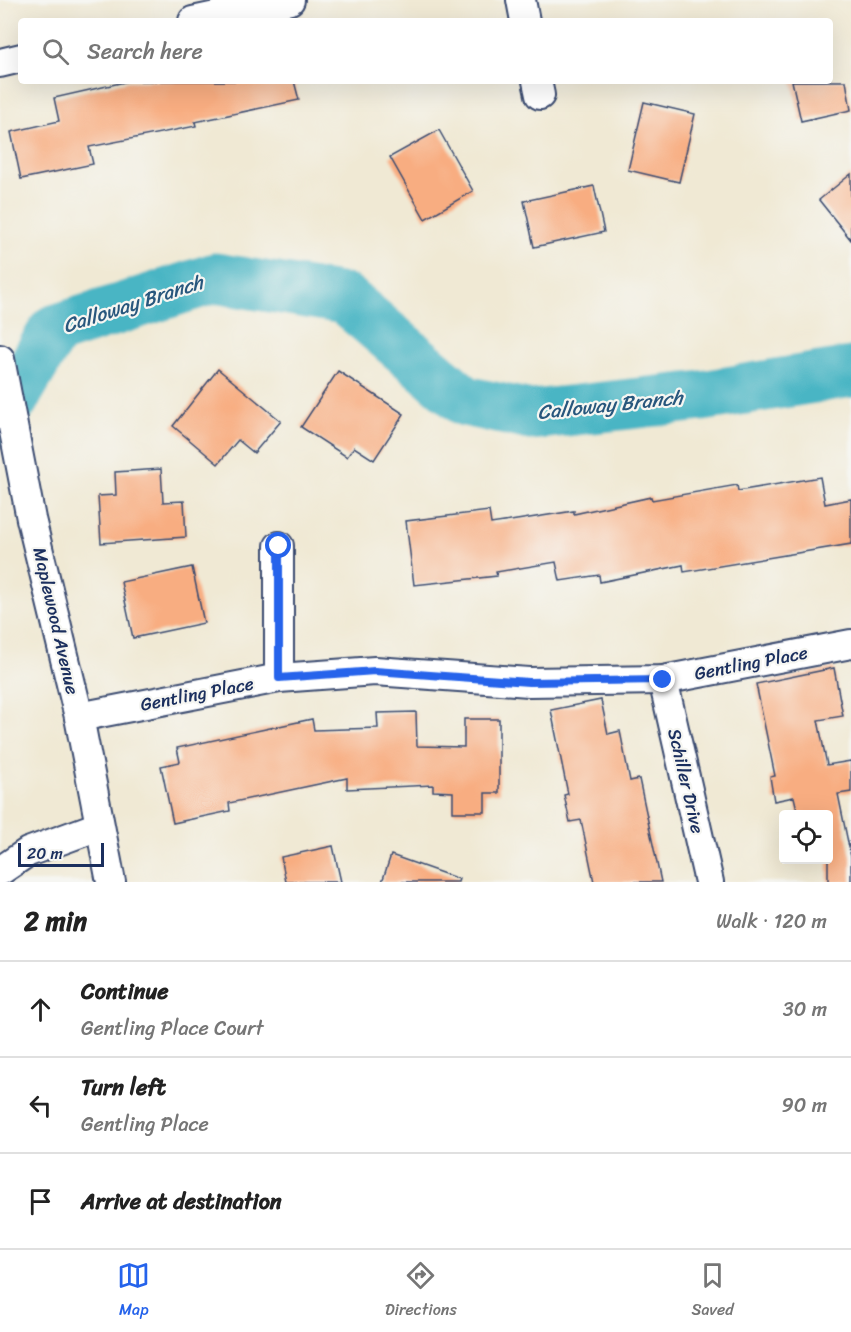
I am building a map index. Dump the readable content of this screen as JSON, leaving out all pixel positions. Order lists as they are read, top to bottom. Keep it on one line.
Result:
{"streets":{"street":["Maplewood Avenue","Gentling Place","Schiller Drive"]},"crossings":[["Maplewood Avenue","Gentling Place"],["Gentling Place","Schiller Drive"]],"water":["Calloway Branch"],"scale_bar":"20 m","page":{"search":"Search here","scale":"20 m","heading":["2 min","Walk · 120 m"],"list":[["Continue","Gentling Place Court","30 m"],["Turn left","Gentling Place","90 m"],"Arrive at destination"],"nav":["Map","Directions","Saved"]}}
